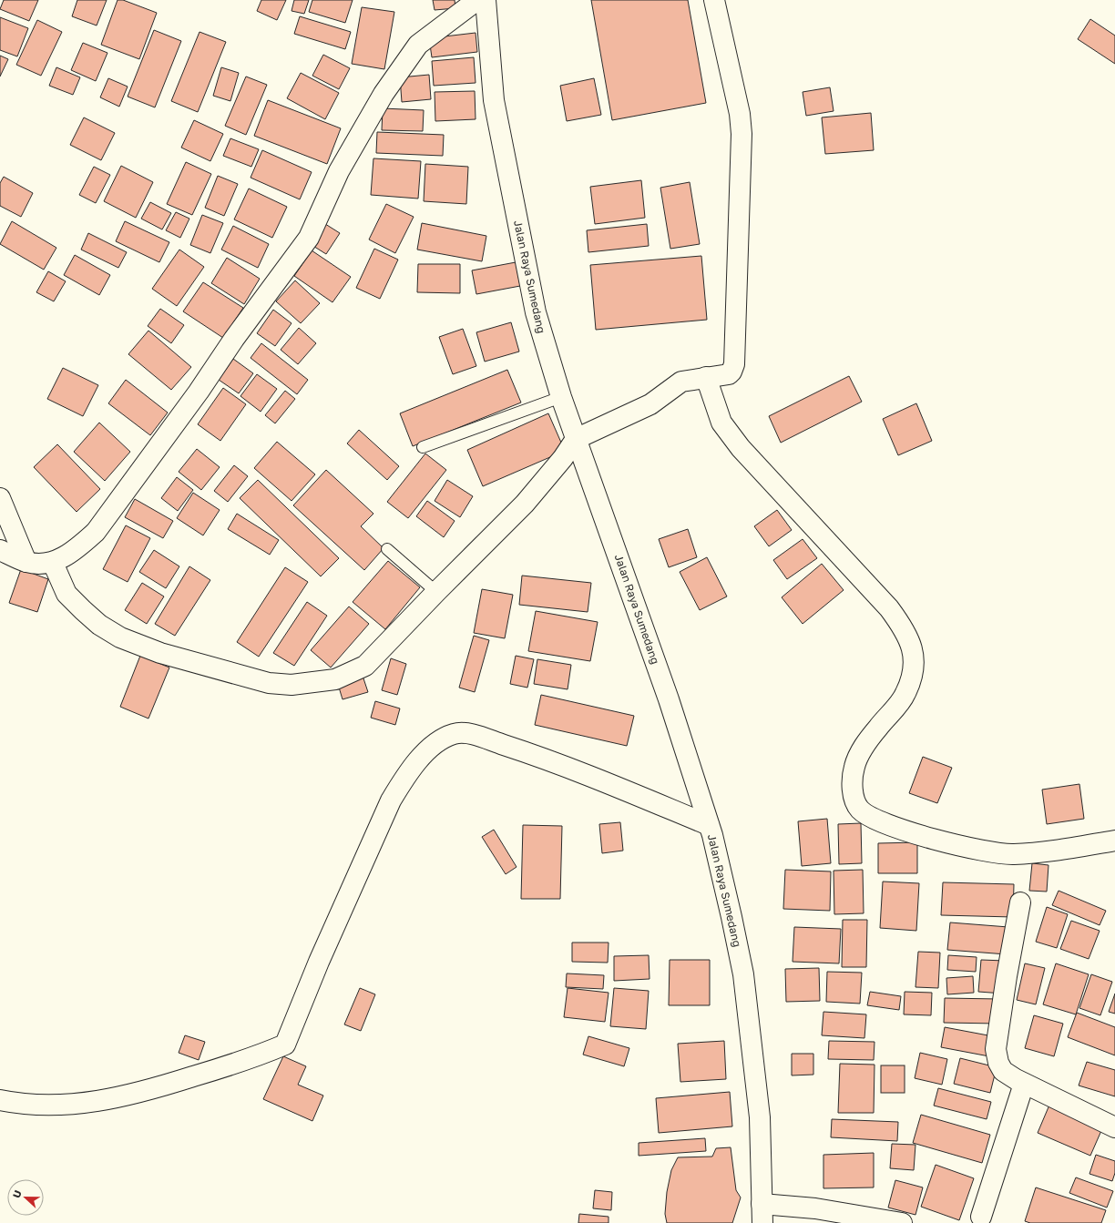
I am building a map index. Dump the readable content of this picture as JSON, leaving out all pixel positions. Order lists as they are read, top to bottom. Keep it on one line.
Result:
{"streets":{"main road":["Jalan Raya Sumedang"]},"north":"left"}
